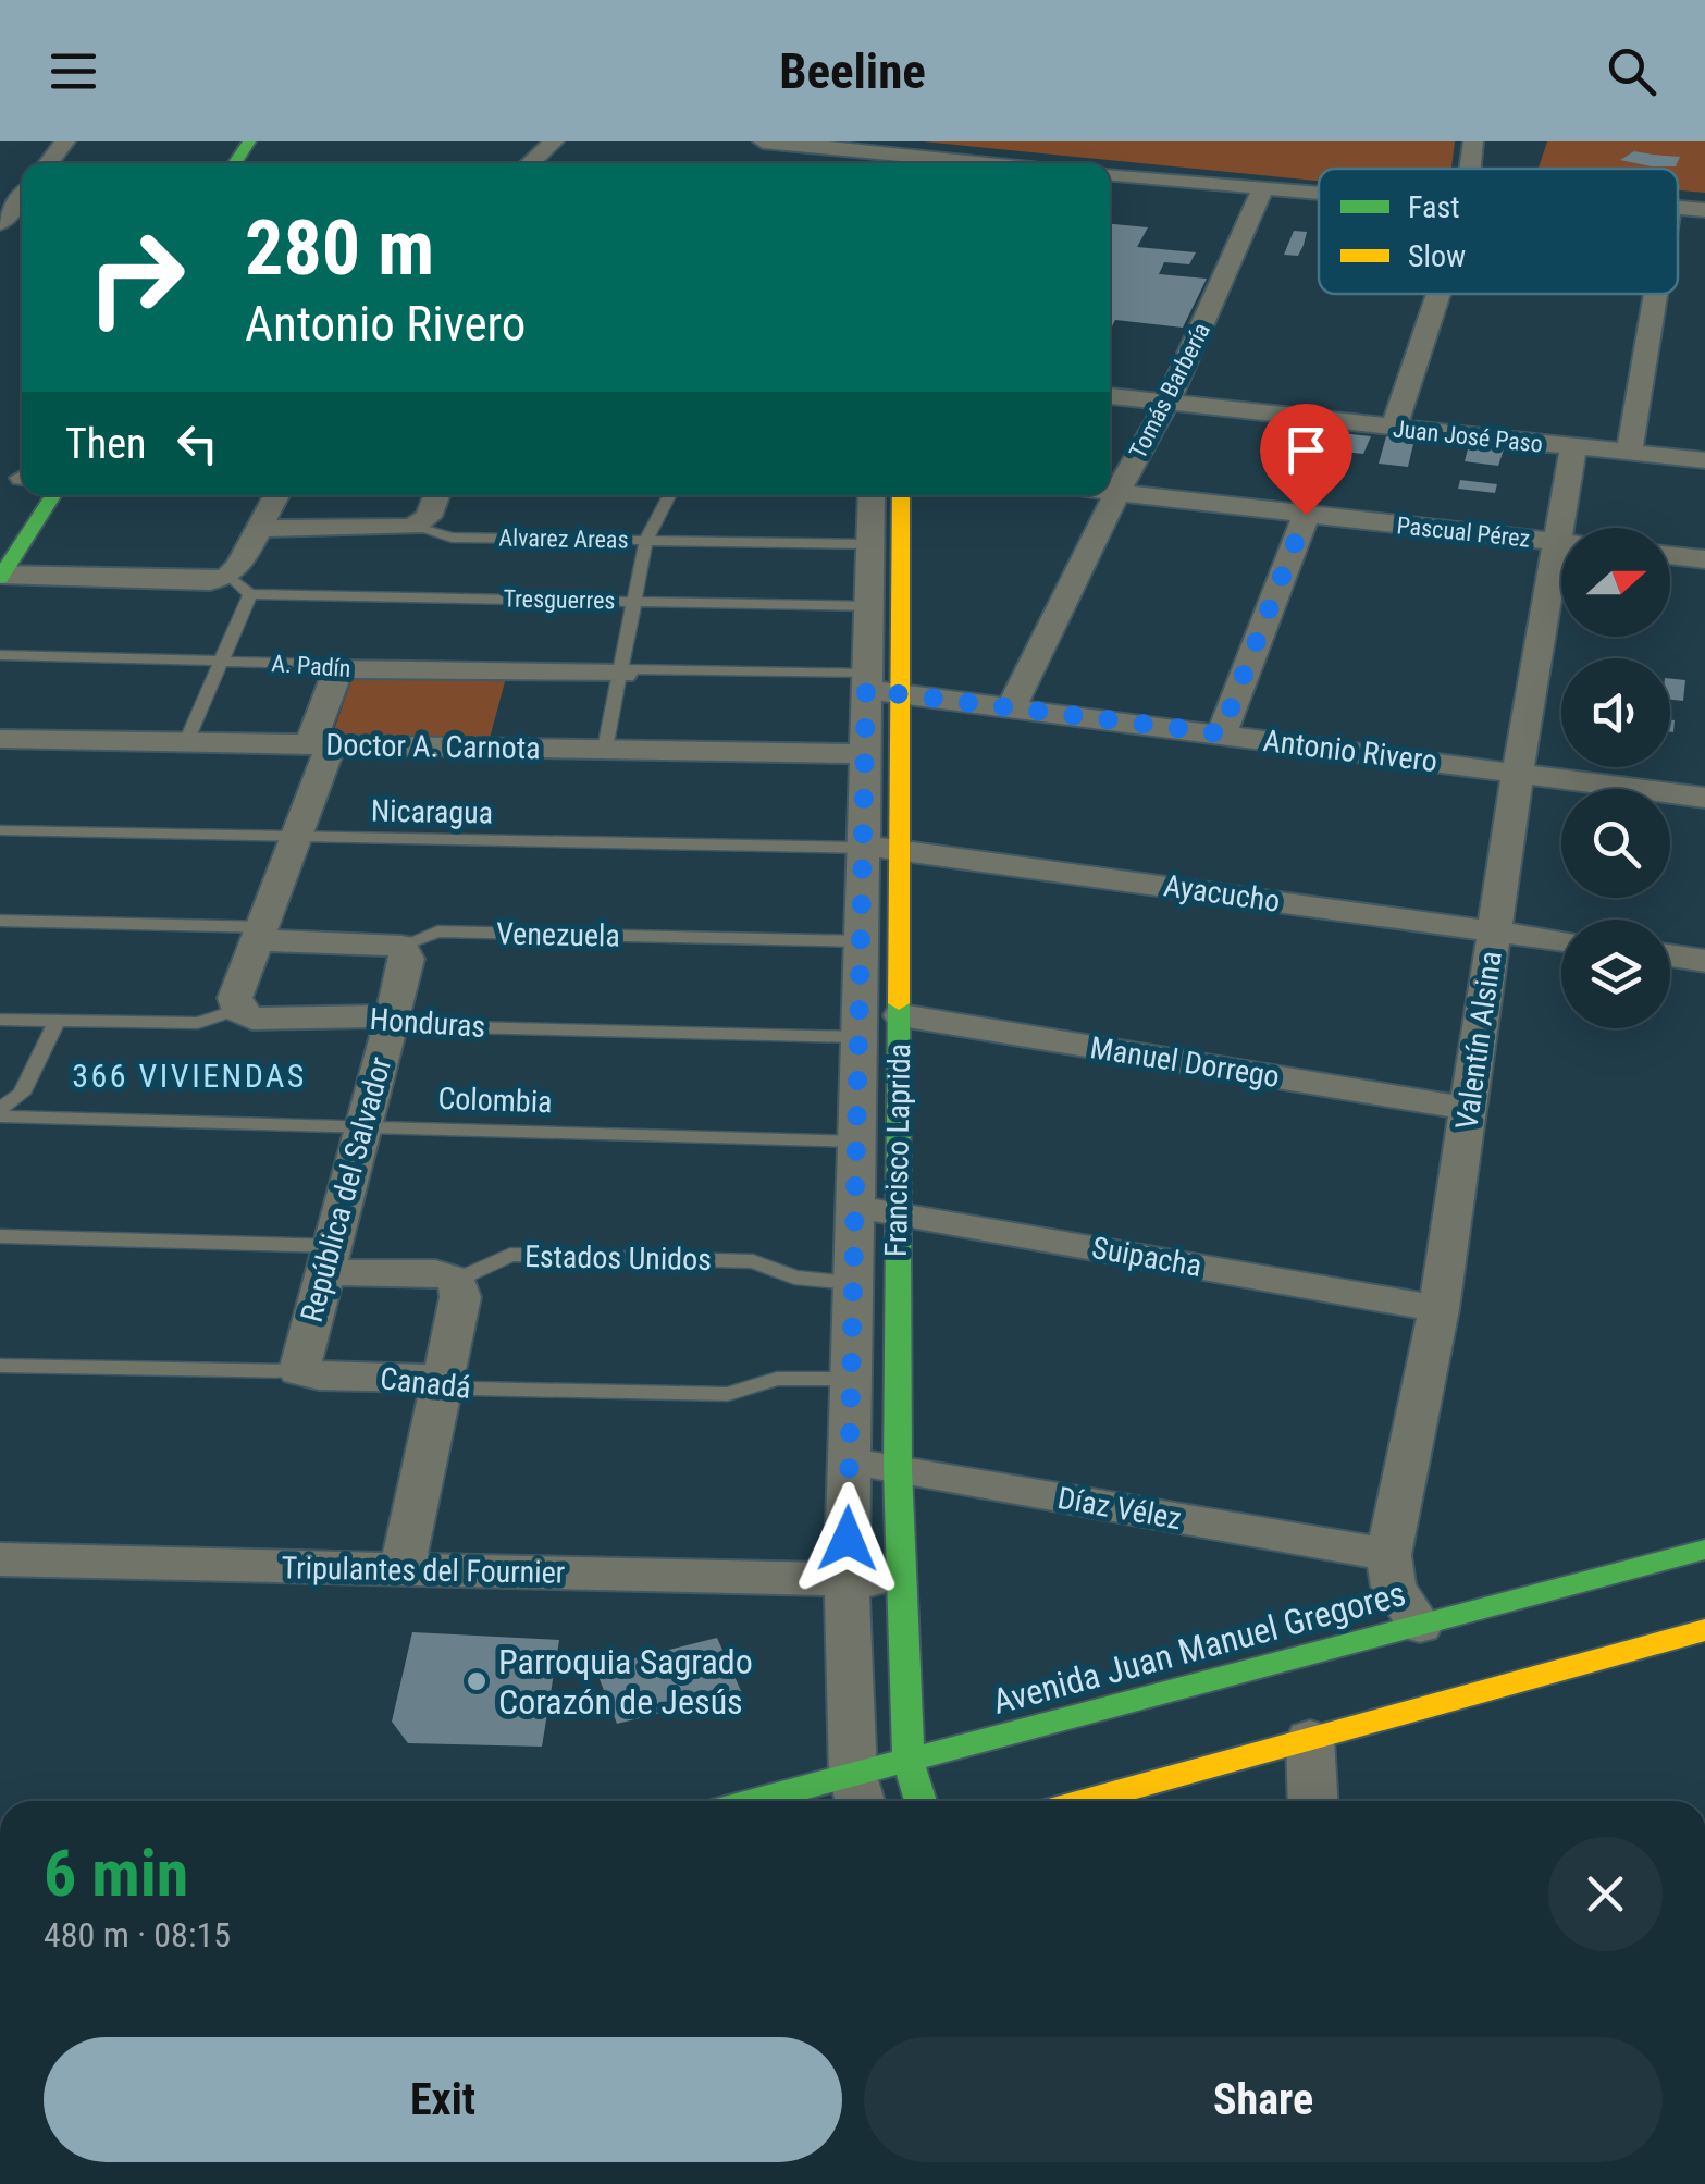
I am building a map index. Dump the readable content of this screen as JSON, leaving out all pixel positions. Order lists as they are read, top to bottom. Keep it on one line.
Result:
{"streets":{"street":["Tomás Barbería","Juan José Paso","Pascual Pérez","Alvarez Areas","Tresguerres","A. Padín","Doctor A. Carnota","Antonio Rivero","Ayacucho","Venezuela","Honduras","Valentín Alsina","Manuel Dorrego","Francisco Laprida","República del Salvador","Suipacha","Canadá","Díaz Vélez","Tripulantes del Fournier","Avenida Juan Manuel Gregores"],"lane":["Nicaragua","Colombia","Estados Unidos"]},"crossings":[["Tomás Barbería","Juan José Paso"],["Tomás Barbería","Pascual Pérez"],["Tomás Barbería","Antonio Rivero"],["Juan José Paso","Valentín Alsina"],["Alvarez Areas","Francisco Laprida"],["Tresguerres","Francisco Laprida"],["A. Padín","Antonio Rivero"],["A. Padín","Francisco Laprida"],["Doctor A. Carnota","Francisco Laprida"],["Antonio Rivero","Valentín Alsina"],["Antonio Rivero","Francisco Laprida"],["Nicaragua","Ayacucho"],["Nicaragua","Francisco Laprida"],["Ayacucho","Valentín Alsina"],["Ayacucho","Francisco Laprida"],["Venezuela","Francisco Laprida"],["Venezuela","República del Salvador"],["Honduras","Francisco Laprida"],["Honduras","República del Salvador"],["Valentín Alsina","Manuel Dorrego"],["Valentín Alsina","Suipacha"],["Valentín Alsina","Díaz Vélez"],["Manuel Dorrego","Francisco Laprida"],["Colombia","Francisco Laprida"],["Colombia","República del Salvador"],["Francisco Laprida","Suipacha"],["Francisco Laprida","Estados Unidos"],["Francisco Laprida","Canadá"],["Francisco Laprida","Díaz Vélez"],["Francisco Laprida","Tripulantes del Fournier"],["Francisco Laprida","Avenida Juan Manuel Gregores"],["República del Salvador","Canadá"]],"districts":["366 VIVIENDAS"],"places":["Parroquia Sagrado Corazón de Jesús"],"legend":["Fast","Slow"],"north":"right","page":{"header":"Beeline","turn":["280 m","Antonio Rivero"],"then":"Then","heading":["6 min","480 m · 08:15"],"buttons":["Exit","Share"]}}
